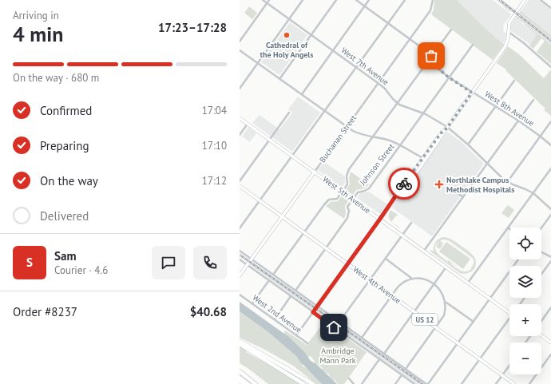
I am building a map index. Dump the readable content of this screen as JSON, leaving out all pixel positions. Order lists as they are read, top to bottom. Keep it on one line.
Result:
{"streets":{"main road":["Buchanan Street","West 5th Avenue","West 4th Avenue","US 12"],"street":["West 7th Avenue","West 8th Avenue","Johnson Street","West 2nd Avenue"]},"crossings":[["West 7th Avenue","Buchanan Street"],["West 7th Avenue","Johnson Street"],["West 8th Avenue","Buchanan Street"],["West 8th Avenue","Johnson Street"],["Buchanan Street","West 5th Avenue"],["Buchanan Street","West 4th Avenue"],["Johnson Street","West 5th Avenue"]],"parks":["Ambridge Mann Park"],"places":{"other":["Cathedral of the Holy Angels"],"health":["Northlake Campus Methodist Hospitals"]},"page":{"heading":["4 min","Arriving in","17:23–17:28"],"panel":["Sam","Courier · 4.6","Order #8237","$40.68"],"bar":"On the way · 680 m","list":[["Confirmed","17:04"],["Preparing","17:10"],["On the way","17:12"],"Delivered"],"map_buttons":["+","−"],"round":"S"}}
